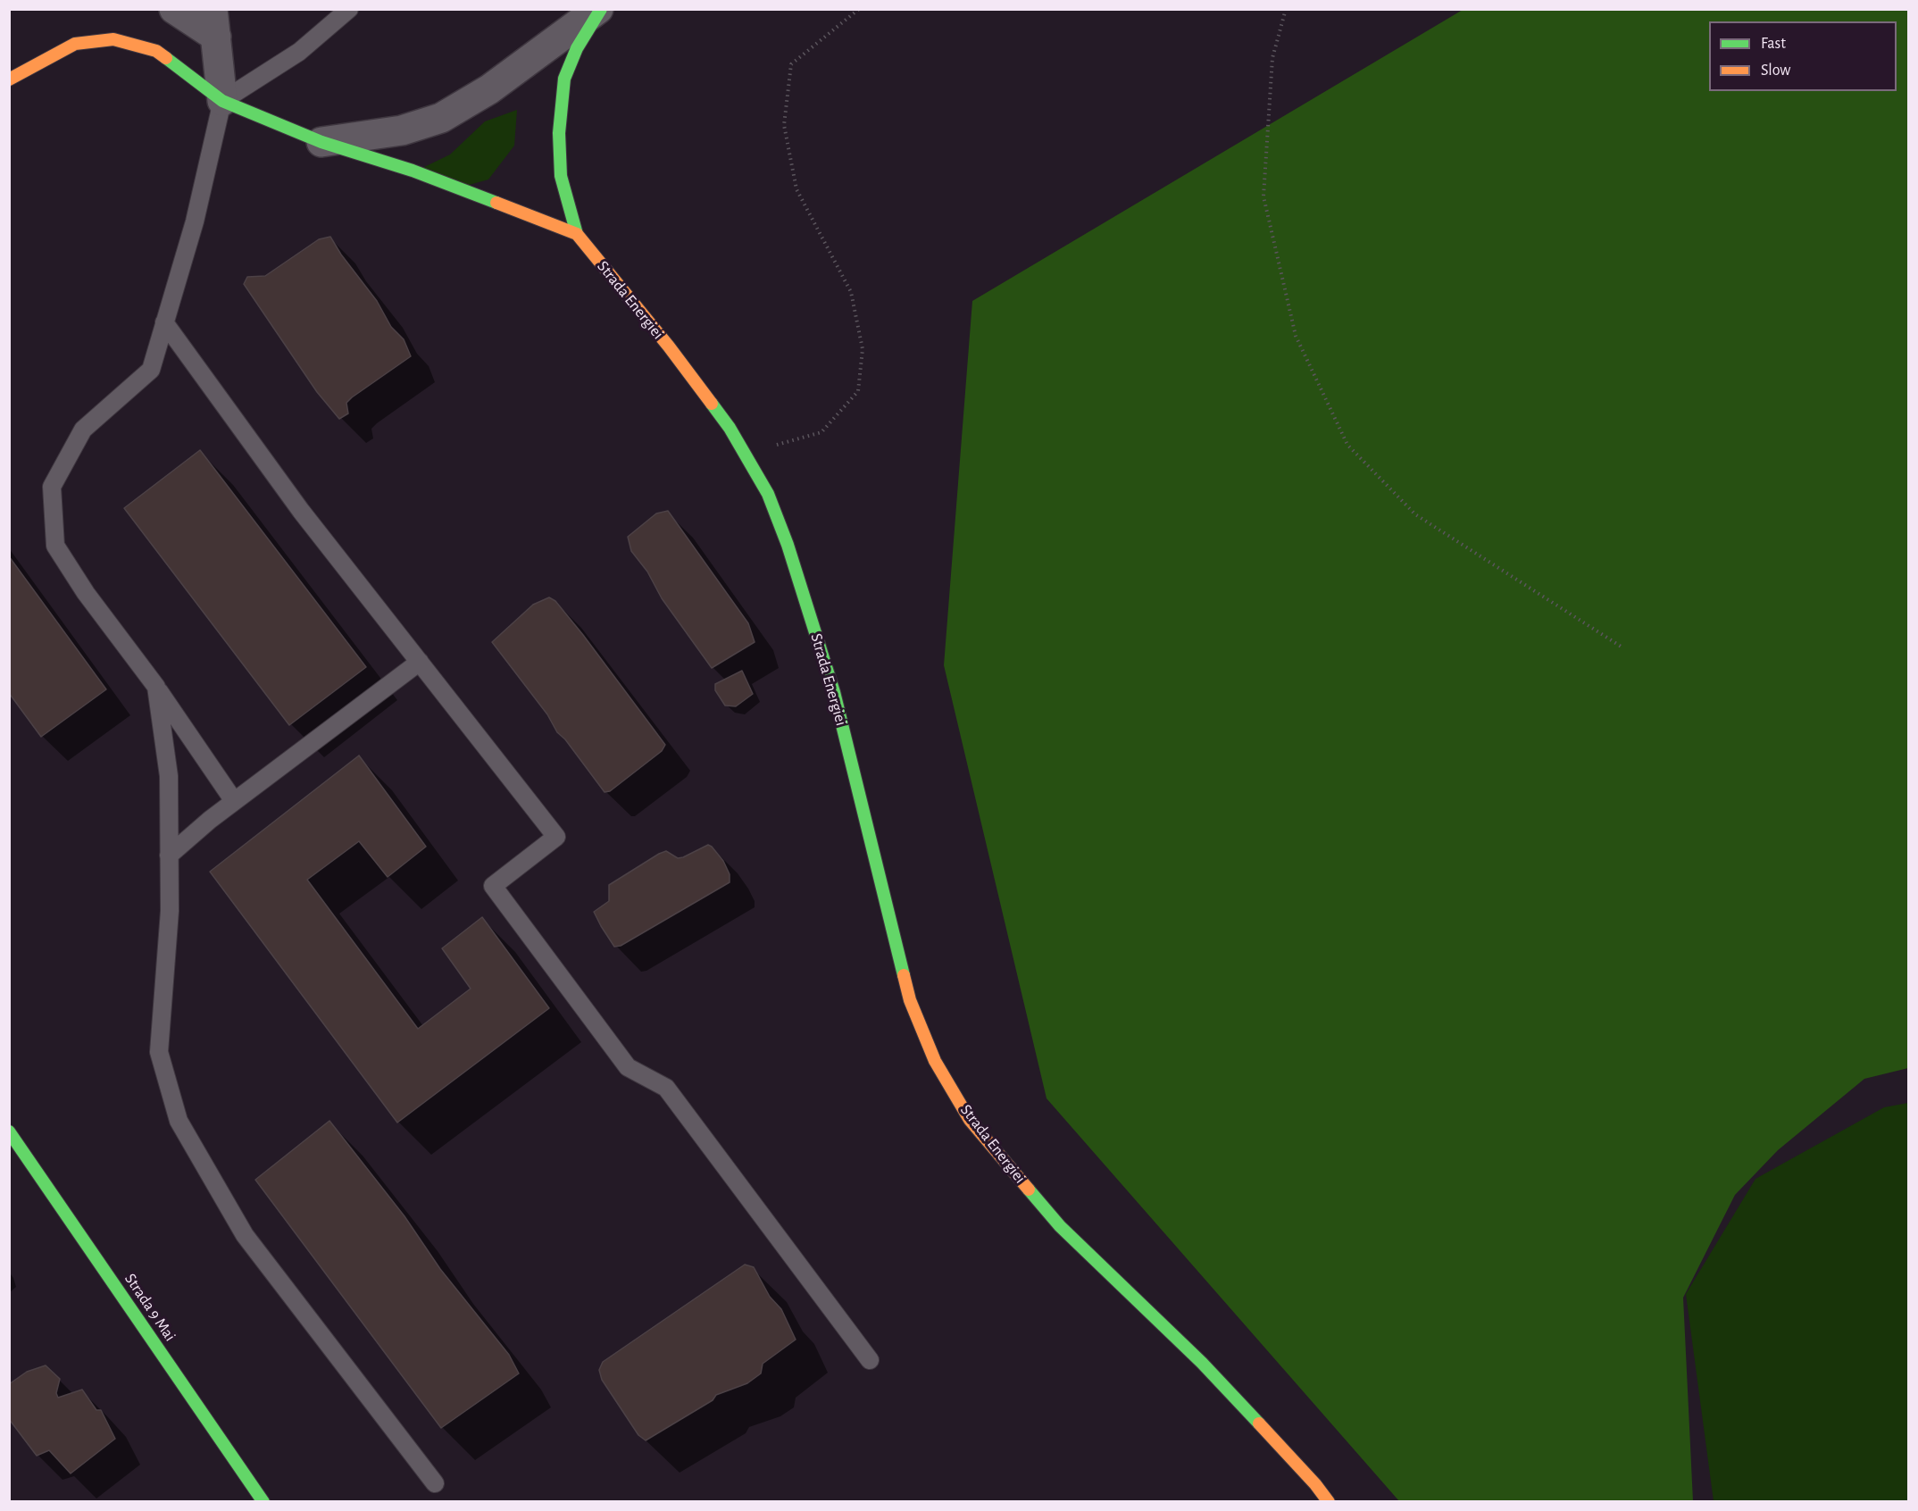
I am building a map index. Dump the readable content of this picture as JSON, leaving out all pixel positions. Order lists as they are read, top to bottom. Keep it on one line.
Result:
{"streets":{"street":["Strada Energiei","Strada 9 Mai"]},"legend":["Fast","Slow"]}
